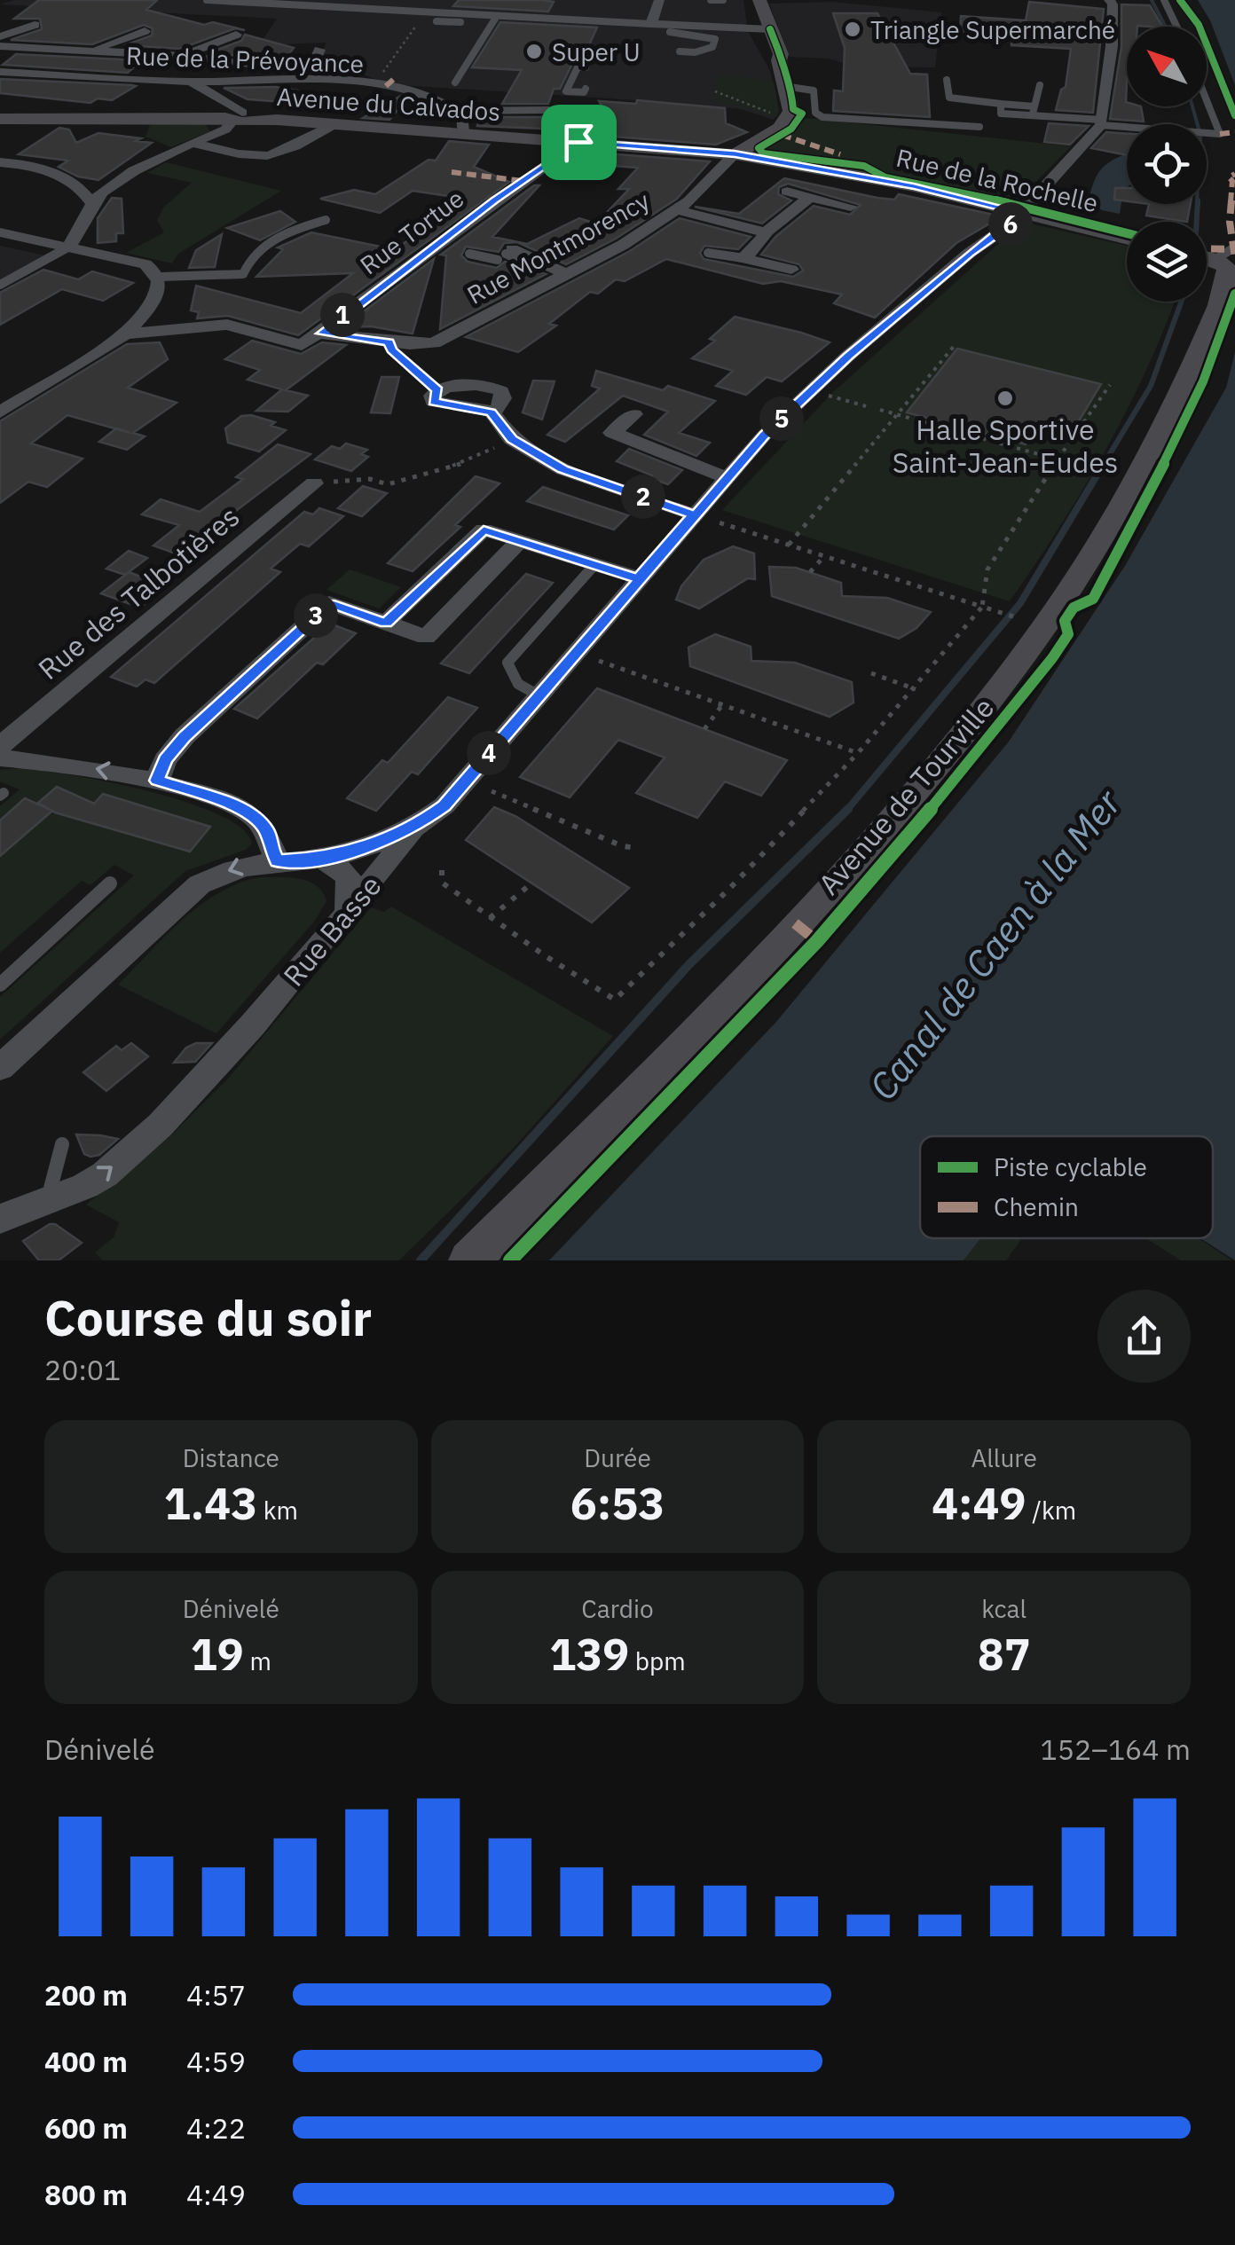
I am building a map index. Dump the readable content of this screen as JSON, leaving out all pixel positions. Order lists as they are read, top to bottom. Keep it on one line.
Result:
{"streets":{"street":["Rue de la Prévoyance","Avenue du Calvados","Rue de la Rochelle","Rue Tortue","Rue Montmorency","Rue des Talbotières","Avenue de Tourville","Rue Basse"]},"crossings":[["Avenue du Calvados","Rue de la Rochelle"],["Avenue du Calvados","Rue Tortue"],["Avenue du Calvados","Rue Montmorency"],["Rue de la Rochelle","Rue Montmorency"],["Rue de la Rochelle","Rue Basse"],["Rue Tortue","Rue Montmorency"]],"water":["Canal de Caen à la Mer"],"places":["Triangle Supermarché","Super U","Halle Sportive Saint-Jean-Eudes"],"legend":["Piste cyclable","Chemin"],"north":"top left","page":{"pins":["6","1","5","2","3","4"],"heading":["Course du soir","20:01"],"stats":[["Distance","1.43 km"],["Durée","6:53"],["Allure","4:49 /km"],["Dénivelé","19 m"],["Cardio","139 bpm"],["kcal","87"]],"chart":["Dénivelé","152–164 m"],"list":[{"name":"200 m","note":"4:57"},{"name":"400 m","note":"4:59"},{"name":"600 m","note":"4:22"},{"name":"800 m","note":"4:49"}]}}
